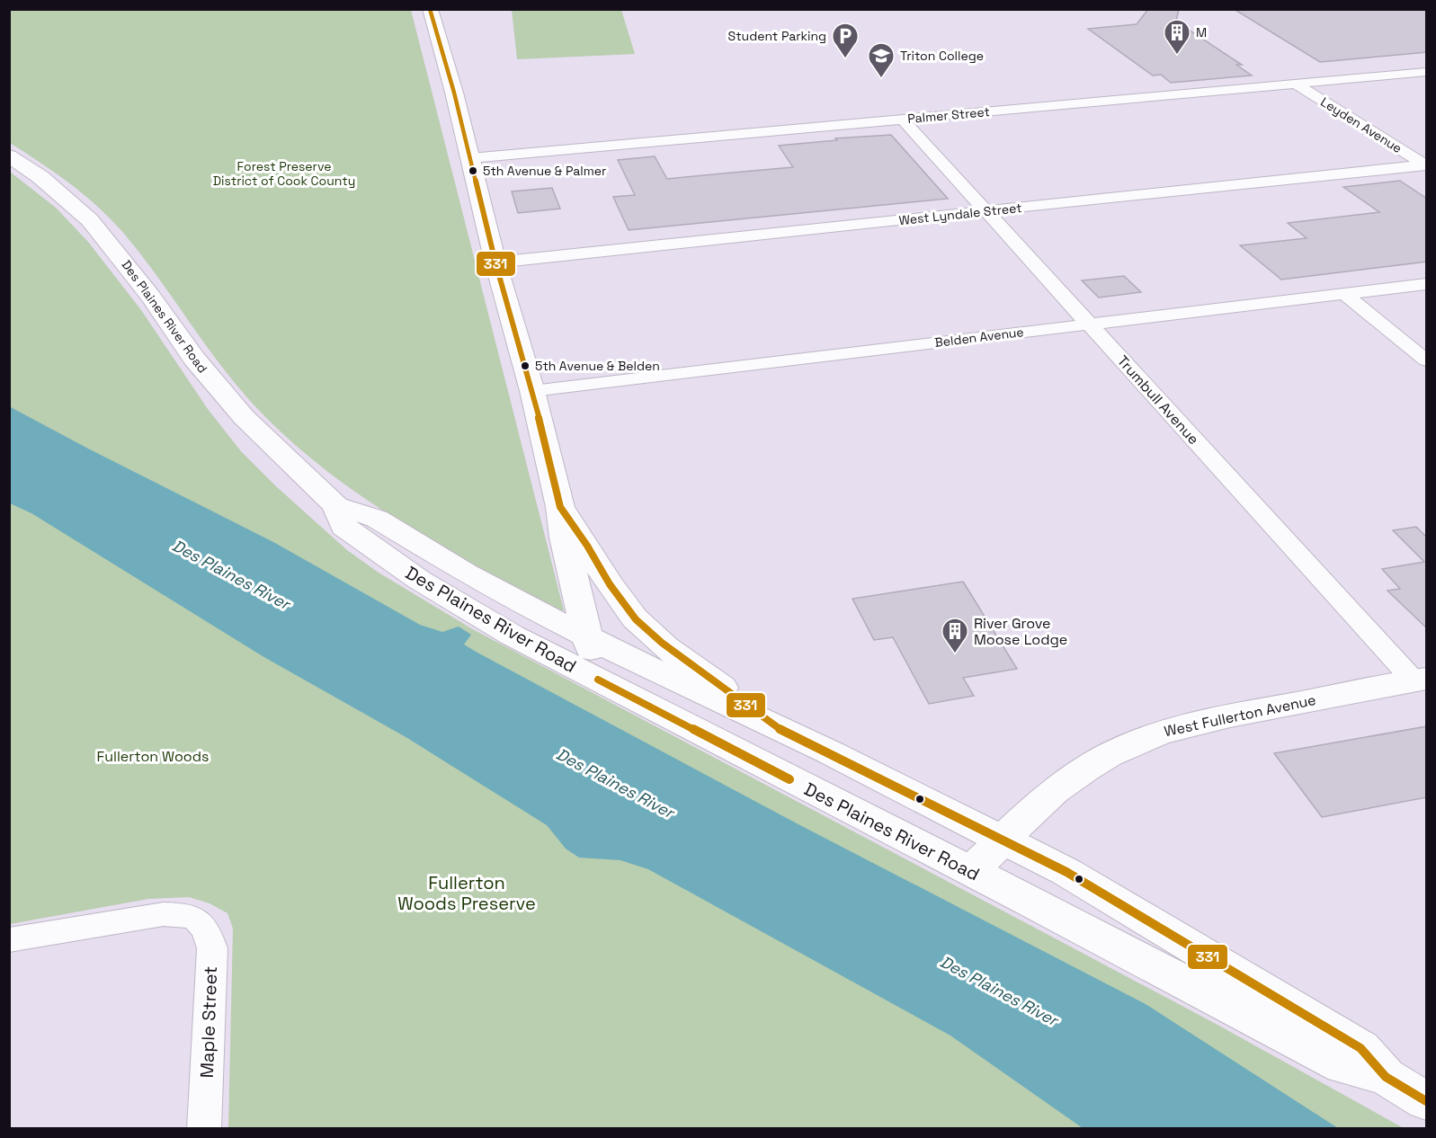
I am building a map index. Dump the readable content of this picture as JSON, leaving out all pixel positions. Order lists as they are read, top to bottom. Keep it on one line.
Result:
{"streets":{"main road":["Des Plaines River Road","West Fullerton Avenue"],"street":["Palmer Street","Leyden Avenue","West Lyndale Street","Belden Avenue","Trumbull Avenue","Maple Street"]},"crossings":[["Palmer Street","Leyden Avenue"],["Palmer Street","Trumbull Avenue"],["Leyden Avenue","West Lyndale Street"],["West Lyndale Street","Trumbull Avenue"],["Des Plaines River Road","West Fullerton Avenue"],["Belden Avenue","Trumbull Avenue"],["Trumbull Avenue","West Fullerton Avenue"]],"water":["Des Plaines River"],"parks":["Forest Preserve District of Cook County","Fullerton Woods","Fullerton Woods Preserve"],"places":{"building":["M","River Grove Moose Lodge"],"parking":["Student Parking"],"school or university":["Triton College"],"other":["5th Avenue & Palmer","5th Avenue & Belden"]},"lines":["transit line 331"]}
